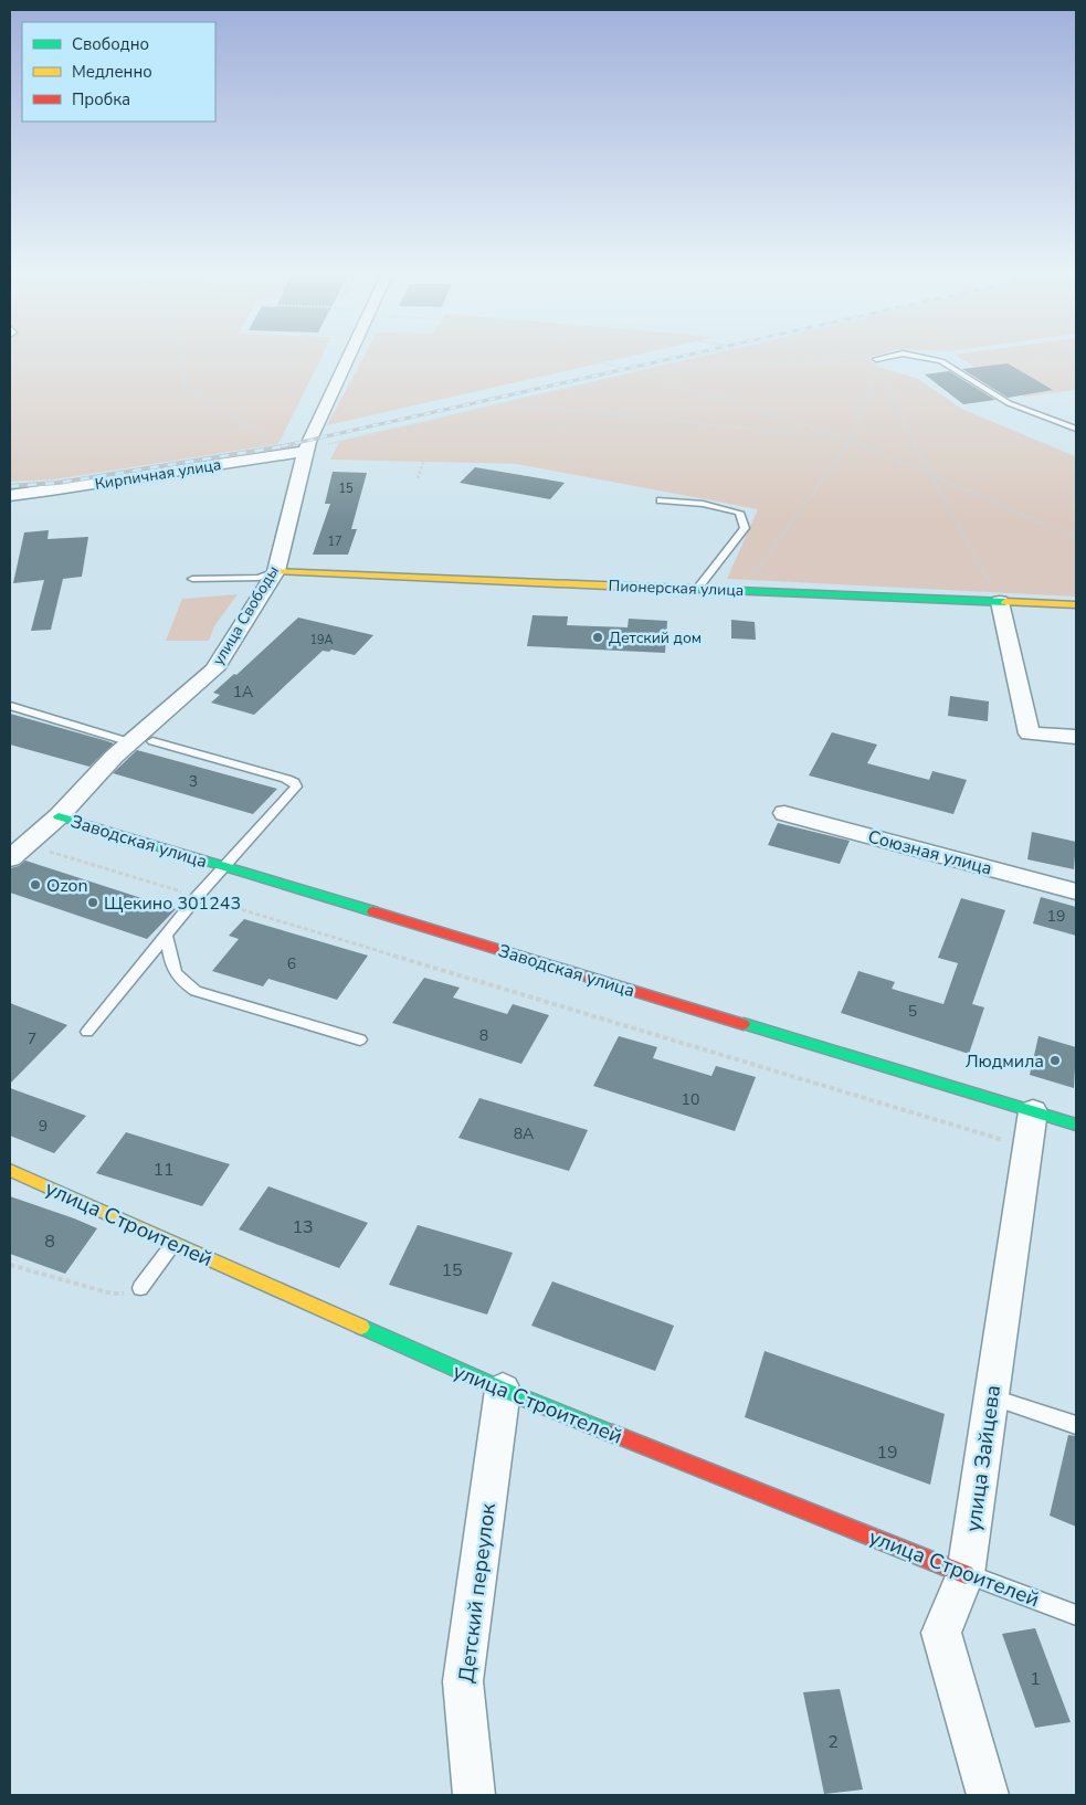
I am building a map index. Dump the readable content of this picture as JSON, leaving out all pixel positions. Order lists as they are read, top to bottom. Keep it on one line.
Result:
{"streets":{"street":["Кирпичная улица","Пионерская улица","улица Свободы","Заводская улица","Союзная улица","улица Строителей","улица Зайцева","Детский переулок"]},"crossings":[["Кирпичная улица","улица Свободы"],["Пионерская улица","улица Свободы"],["улица Свободы","Заводская улица"],["Заводская улица","улица Зайцева"],["улица Строителей","улица Зайцева"],["улица Строителей","Детский переулок"]],"places":["Детский дом","Ozon","Щекино 301243","Людмила"],"house_numbers":["15","17","19А","1А","3","19","6","5","8","7","10","9","8А","11","13","8","15","19","1","2"],"legend":["Свободно","Медленно","Пробка"]}
